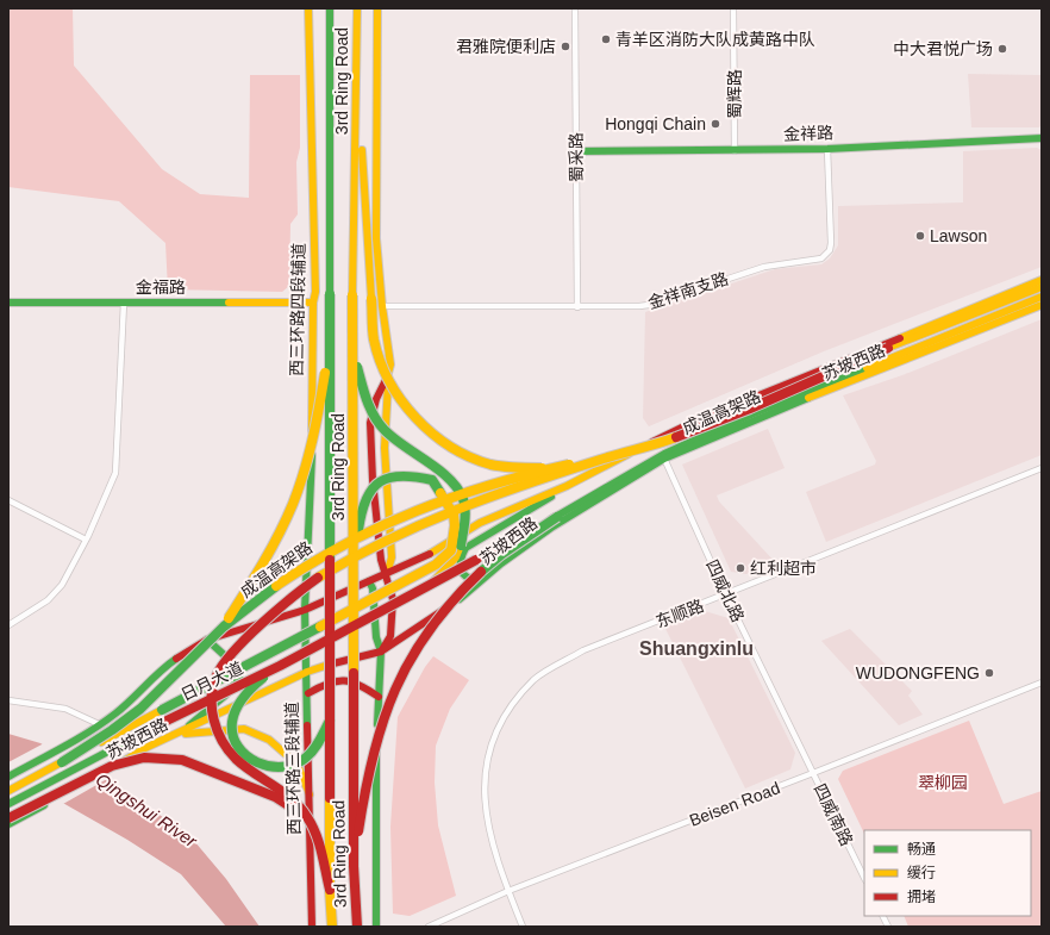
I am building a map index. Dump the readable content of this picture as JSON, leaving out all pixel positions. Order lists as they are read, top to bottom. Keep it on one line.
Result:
{"streets":{"main road":["3rd Ring Road","金祥路","金福路","西三环路四段辅道","苏坡西路","成温高架路","日月大道","西三环路三段辅道"],"street":["蜀辉路","蜀采路","金祥南支路","四威北路","东顺路","Beisen Road","四威南路"]},"crossings":[["蜀辉路","金祥路"],["金祥路","蜀采路"],["金祥路","金祥南支路"],["蜀采路","金祥南支路"],["金福路","西三环路四段辅道"],["西三环路四段辅道","苏坡西路"],["西三环路四段辅道","西三环路三段辅道"],["苏坡西路","四威北路"],["苏坡西路","西三环路三段辅道"],["成温高架路","日月大道"],["四威北路","东顺路"],["四威北路","Beisen Road"],["四威北路","四威南路"],["东顺路","Beisen Road"],["Beisen Road","四威南路"]],"districts":["Shuangxinlu"],"water":["Qingshui River"],"parks":["翠柳园"],"places":["青羊区消防大队成黄路中队","君雅院便利店","中大君悦广场","Hongqi Chain","Lawson","红利超市","WUDONGFENG"],"legend":["畅通","缓行","拥堵"]}
